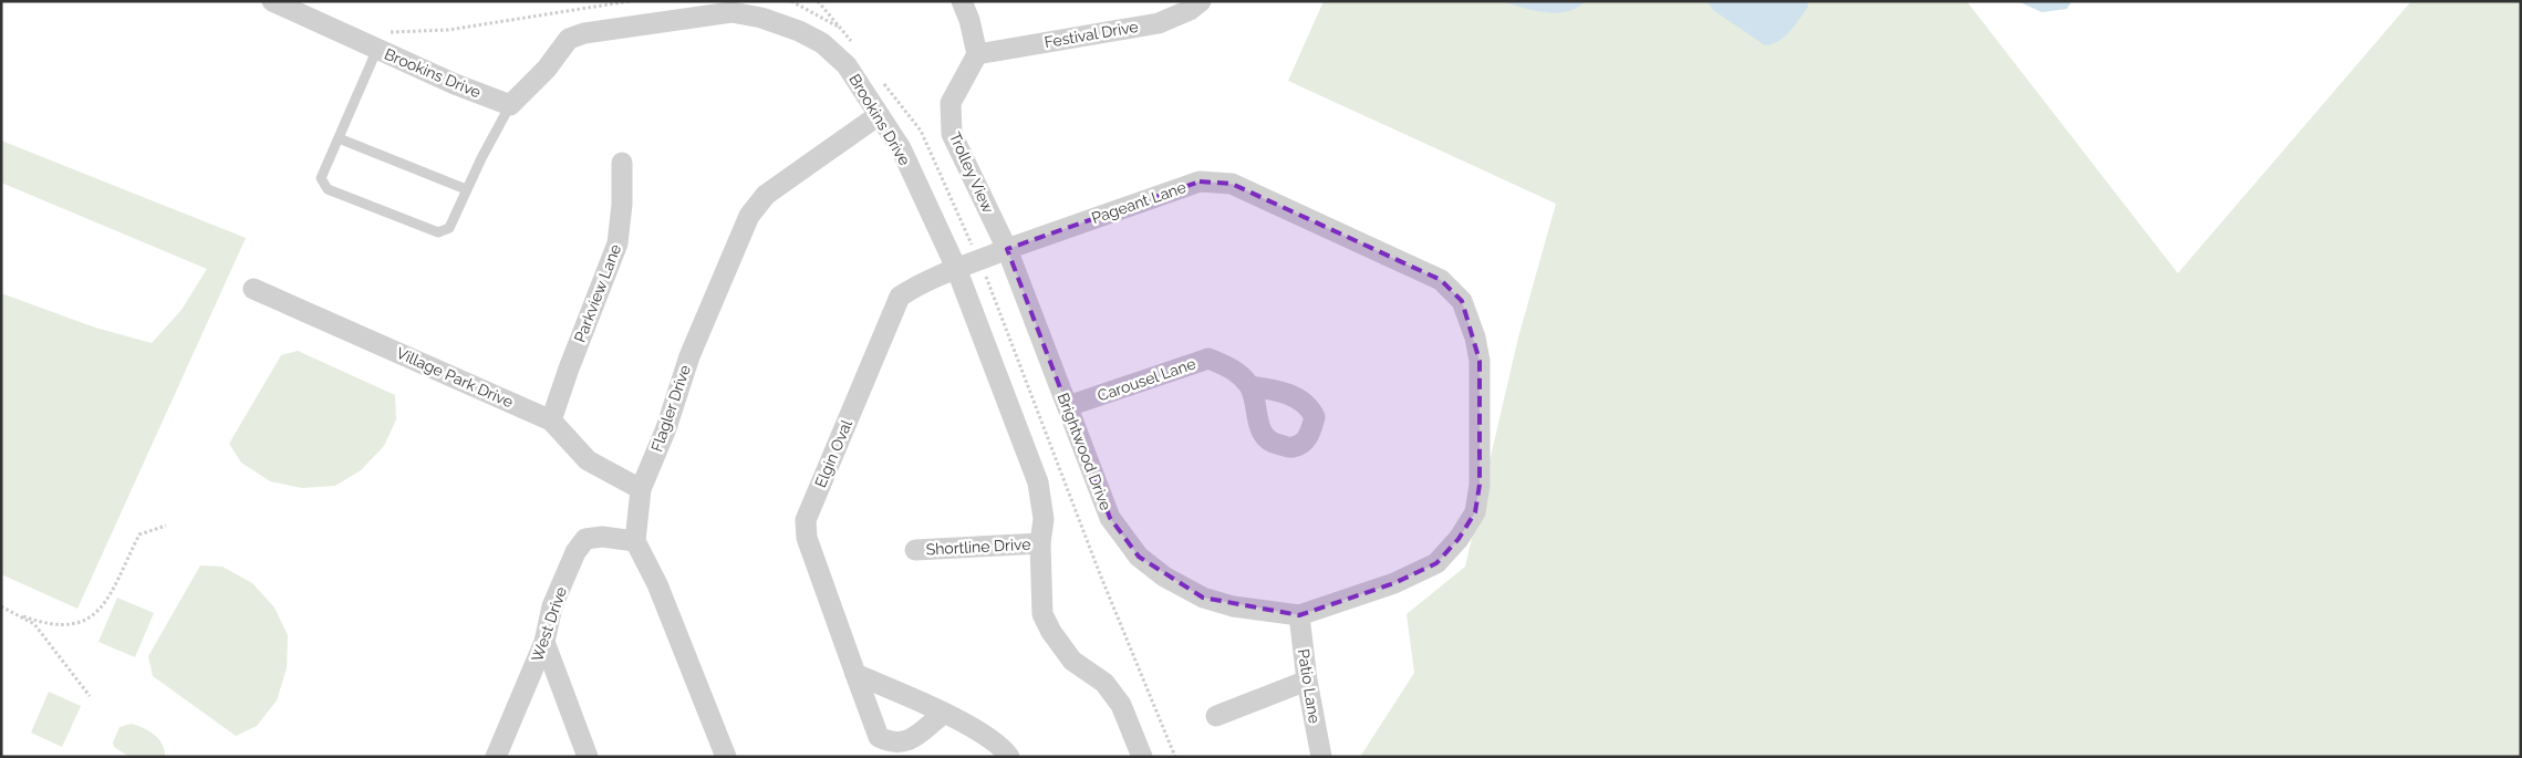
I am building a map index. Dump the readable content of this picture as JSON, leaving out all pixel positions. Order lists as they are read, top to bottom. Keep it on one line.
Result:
{"streets":{"street":["Festival Drive","Brookins Drive","Trolley View","Pageant Lane","Parkview Lane","Village Park Drive","Carousel Lane","Flagler Drive","Brightwood Drive","Elgin Oval","Shortline Drive","West Drive","Patio Lane"]},"crossings":[["Festival Drive","Trolley View"],["Brookins Drive","Pageant Lane"],["Brookins Drive","Flagler Drive"],["Brookins Drive","Elgin Oval"],["Brookins Drive","Shortline Drive"],["Trolley View","Pageant Lane"],["Trolley View","Brightwood Drive"],["Pageant Lane","Brightwood Drive"],["Pageant Lane","Elgin Oval"],["Parkview Lane","Village Park Drive"],["Village Park Drive","Flagler Drive"],["Carousel Lane","Brightwood Drive"],["Flagler Drive","West Drive"],["Brightwood Drive","Patio Lane"]]}
